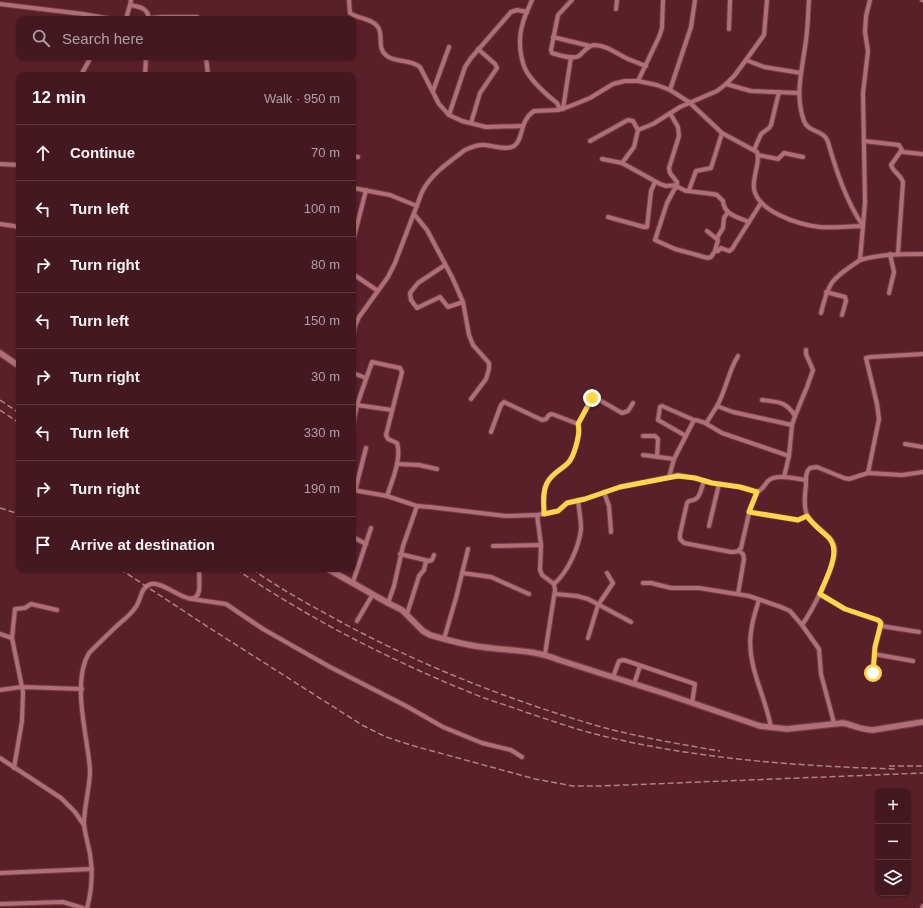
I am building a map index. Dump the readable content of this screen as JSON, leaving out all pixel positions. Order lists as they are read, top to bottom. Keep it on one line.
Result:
{"page":{"search":"Search here","heading":["12 min","Walk · 950 m"],"list":[["Continue","70 m"],["Turn left","100 m"],["Turn right","80 m"],["Turn left","150 m"],["Turn right","30 m"],["Turn left","330 m"],["Turn right","190 m"],"Arrive at destination"],"map_buttons":["+","−"]}}
